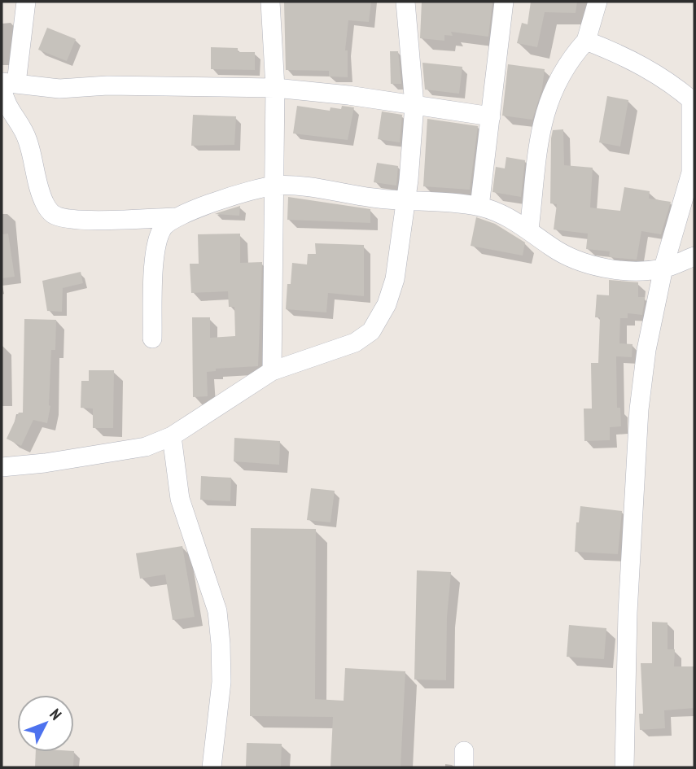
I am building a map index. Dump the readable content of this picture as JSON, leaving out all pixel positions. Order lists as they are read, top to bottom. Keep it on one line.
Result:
{"north":"top right"}
